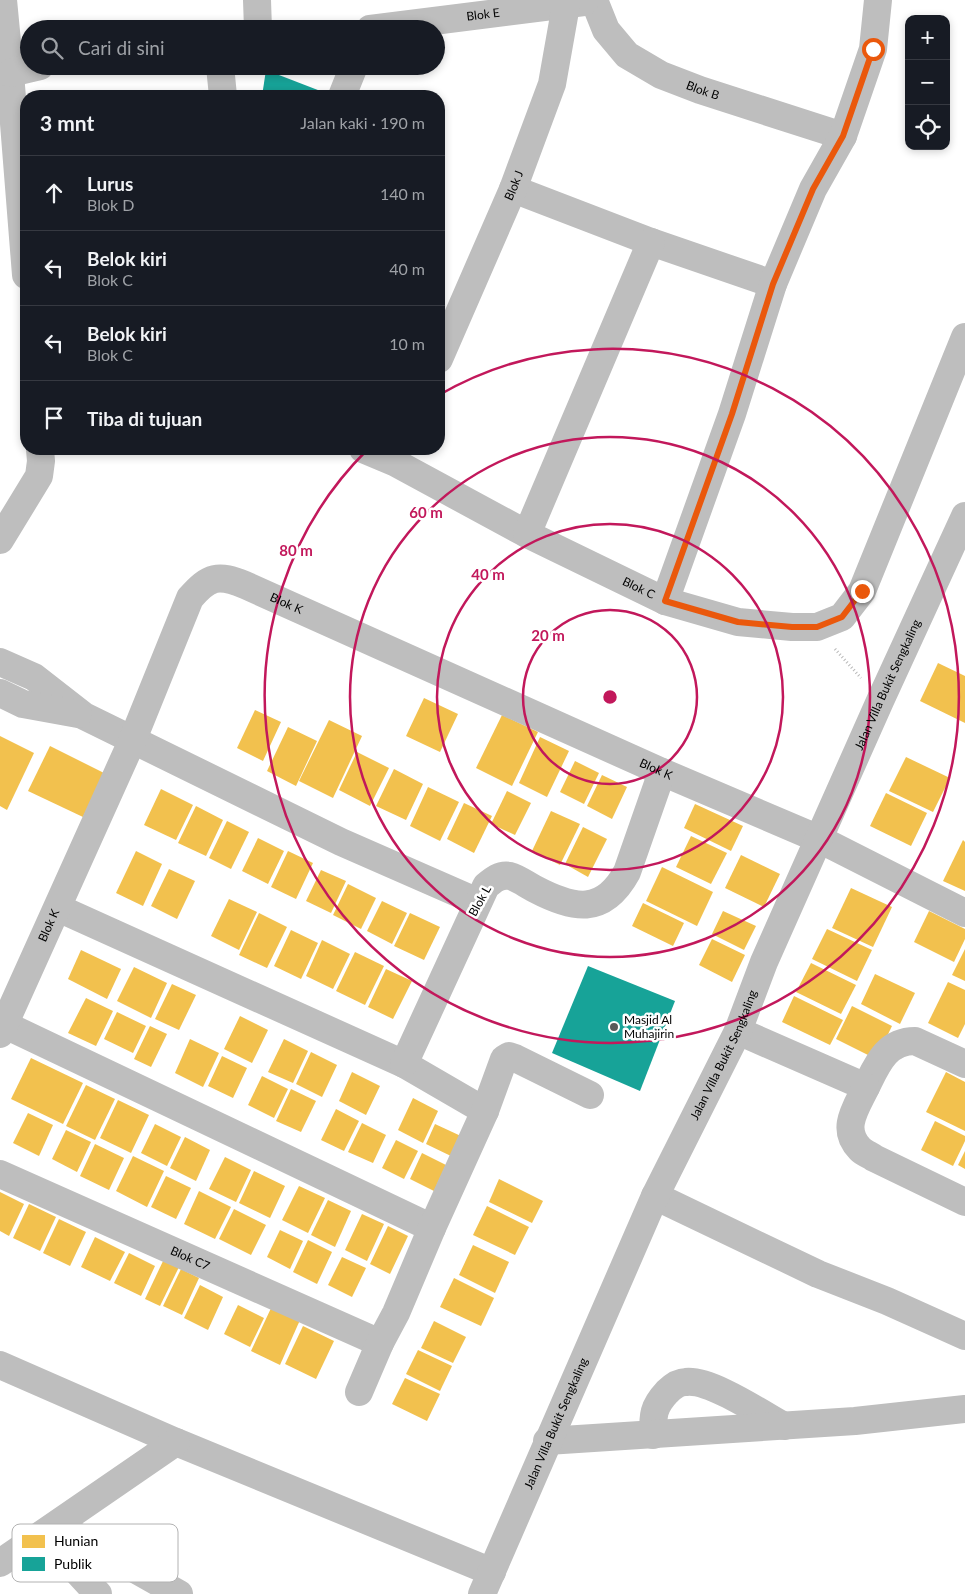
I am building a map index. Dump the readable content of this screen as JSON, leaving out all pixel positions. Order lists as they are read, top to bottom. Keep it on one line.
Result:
{"streets":{"street":["Blok E","Blok B","Blok J","Blok C","Blok K","Jalan Villa Bukit Sengkaling","Blok L","Blok C7"]},"crossings":[["Blok E","Blok B"],["Blok E","Blok J"],["Blok K","Jalan Villa Bukit Sengkaling"],["Blok K","Blok L"]],"places":["Masjid Al Muhajirin"],"legend":["Hunian","Publik"],"page":{"map_buttons":["+","−"],"search":"Cari di sini","heading":["3 mnt","Jalan kaki · 190 m"],"list":[["Lurus","Blok D","140 m"],["Belok kiri","Blok C","40 m"],["Belok kiri","Blok C","10 m"],"Tiba di tujuan"]},"rings":["60 m","80 m","40 m","20 m"]}
